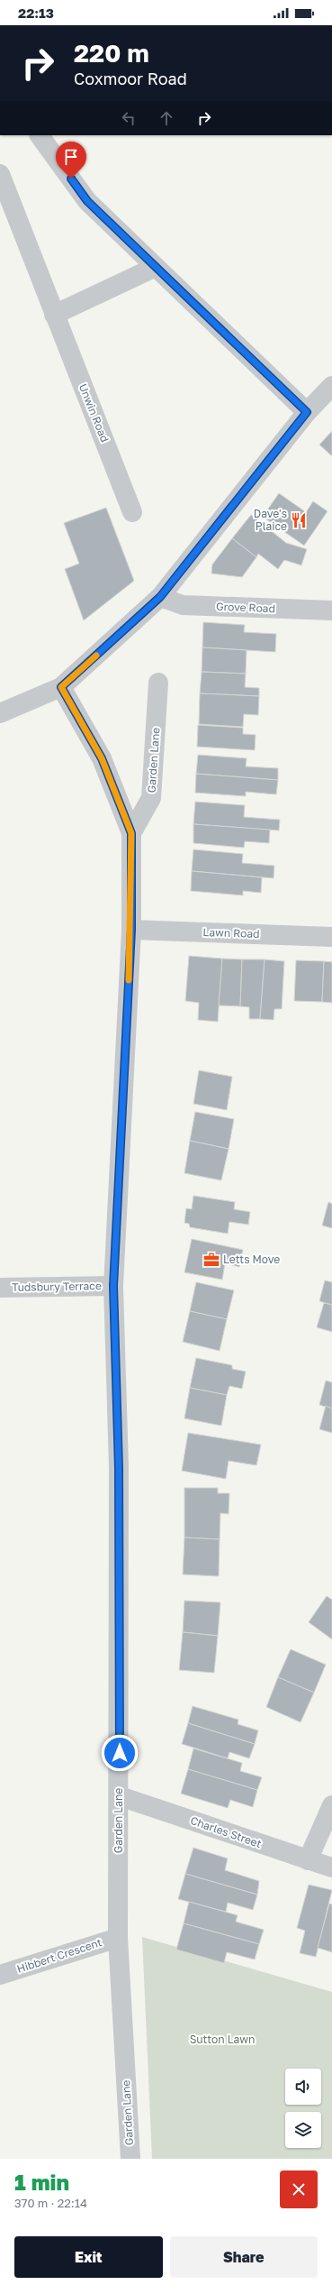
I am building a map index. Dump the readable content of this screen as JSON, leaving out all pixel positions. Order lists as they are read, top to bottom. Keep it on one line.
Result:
{"streets":{"street":["Unwin Road","Grove Road","Garden Lane","Lawn Road","Tudsbury Terrace","Charles Street","Hibbert Crescent"]},"crossings":[["Garden Lane","Lawn Road"],["Garden Lane","Tudsbury Terrace"],["Garden Lane","Charles Street"],["Garden Lane","Hibbert Crescent"]],"parks":["Sutton Lawn"],"places":{"restaurant":["Dave's Plaice"],"office":["Letts Move"]},"page":{"status":"22:13","turn":["220 m","Coxmoor Road"],"heading":["1 min","370 m · 22:14"],"buttons":["Exit","Share"]}}
